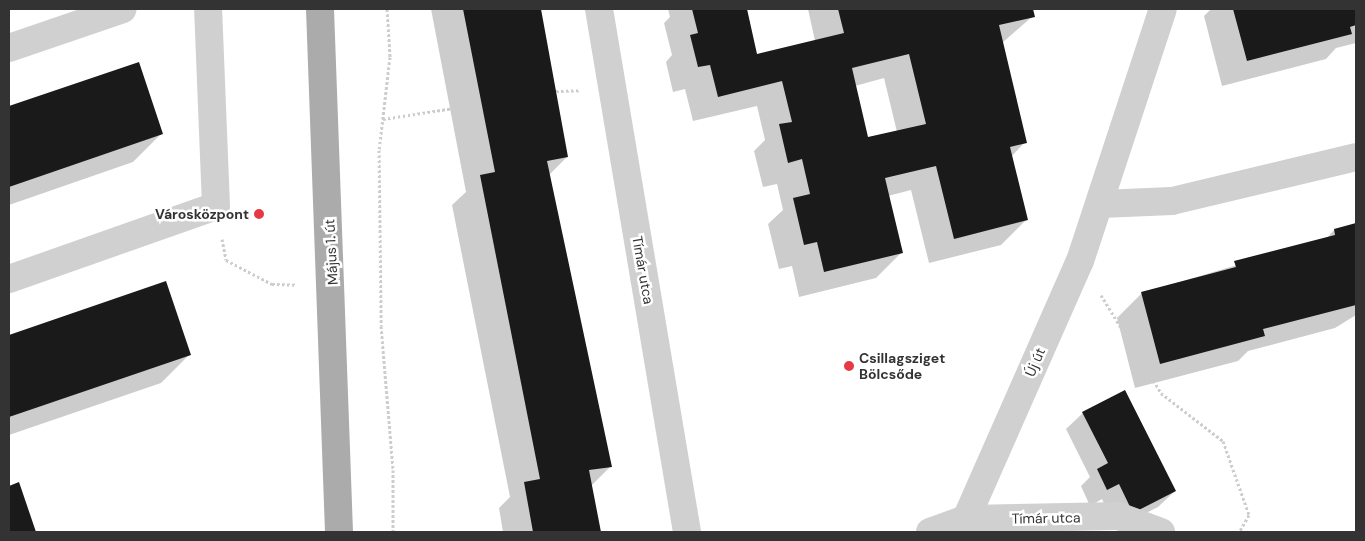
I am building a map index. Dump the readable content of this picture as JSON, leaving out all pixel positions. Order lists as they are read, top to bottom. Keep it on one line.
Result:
{"streets":{"main road":["Május 1. út"],"street":["Tímár utca","Új út"]},"crossings":[["Tímár utca","Új út"]],"places":["Városközpont","Csillagsziget Bölcsőde"]}
